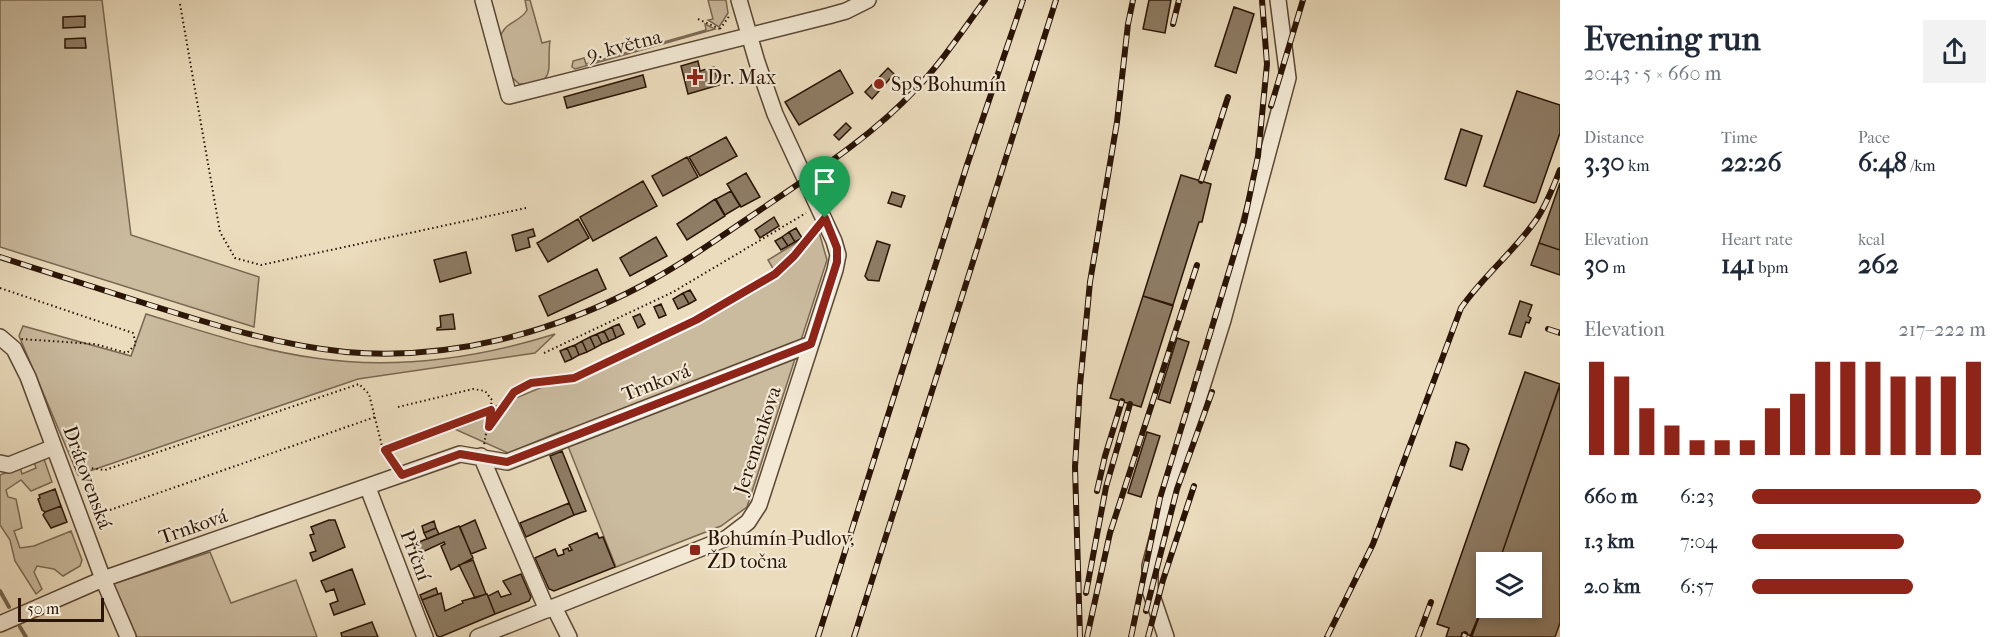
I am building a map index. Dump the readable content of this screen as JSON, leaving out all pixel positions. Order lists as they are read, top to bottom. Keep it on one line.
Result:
{"streets":{"street":["9. května","Trnková","Jeremenkova","Drátovenská","Příční"]},"crossings":[["Trnková","Jeremenkova"],["Trnková","Drátovenská"],["Trnková","Příční"]],"places":{"health":["Dr. Max"],"other":["SpS Bohumín"],"transit":["Bohumín-Pudlov, ŽD točna"]},"scale_bar":"50 m","page":{"heading":["Evening run","20:43 · 5 × 660 m"],"stats":[["Distance","3.30 km"],["Time","22:26"],["Pace","6:48 /km"],["Elevation","30 m"],["Heart rate","141 bpm"],["kcal","262"]],"chart":["Elevation","217–222 m"],"list":[{"name":"660 m","note":"6:23"},{"name":"1.3 km","note":"7:04"},{"name":"2.0 km","note":"6:57"}],"scale":"50 m"}}
